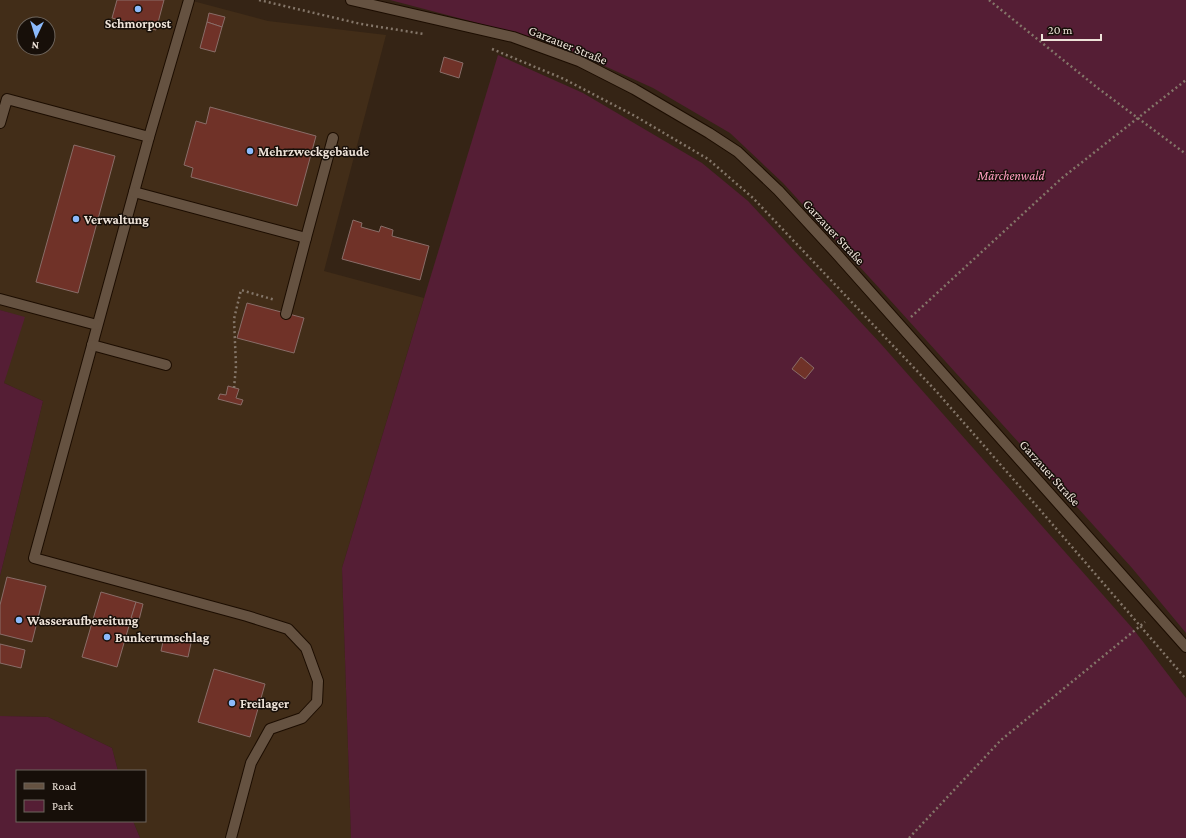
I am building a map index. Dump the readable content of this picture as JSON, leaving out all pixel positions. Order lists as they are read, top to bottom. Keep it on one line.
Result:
{"streets":{"street":["Garzauer Straße"]},"parks":["Märchenwald"],"places":["Schmorpost","Mehrzweckgebäude","Verwaltung","Wasseraufbereitung","Bunkerumschlag","Freilager"],"legend":["Road","Park"],"scale_bar":"20 m","north":"bottom"}
